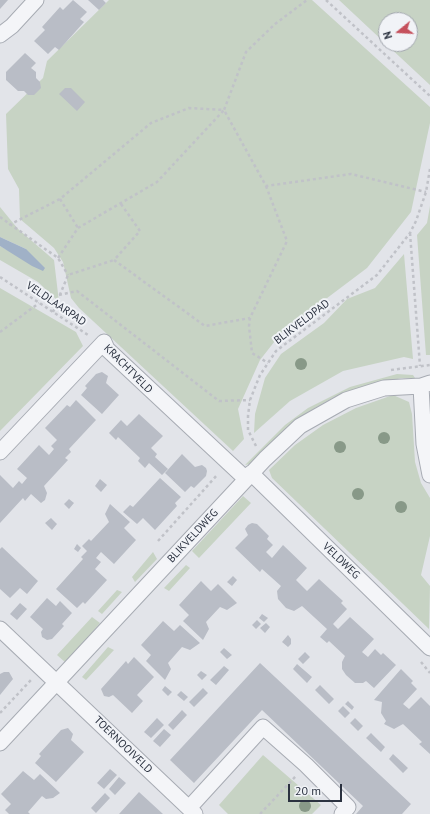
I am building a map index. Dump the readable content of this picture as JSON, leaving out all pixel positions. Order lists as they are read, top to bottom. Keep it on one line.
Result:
{"streets":{"street":["KRACHTVELD","BLIKVELDWEG","VELDWEG","TOERNOOIVELD"],"path":["VELDLAARPAD","BLIKVELDPAD"]},"crossings":[["VELDLAARPAD","KRACHTVELD"],["BLIKVELDPAD","BLIKVELDWEG"],["KRACHTVELD","BLIKVELDWEG"],["KRACHTVELD","VELDWEG"],["BLIKVELDWEG","VELDWEG"],["BLIKVELDWEG","TOERNOOIVELD"]],"scale_bar":"20 m","north":"left"}
